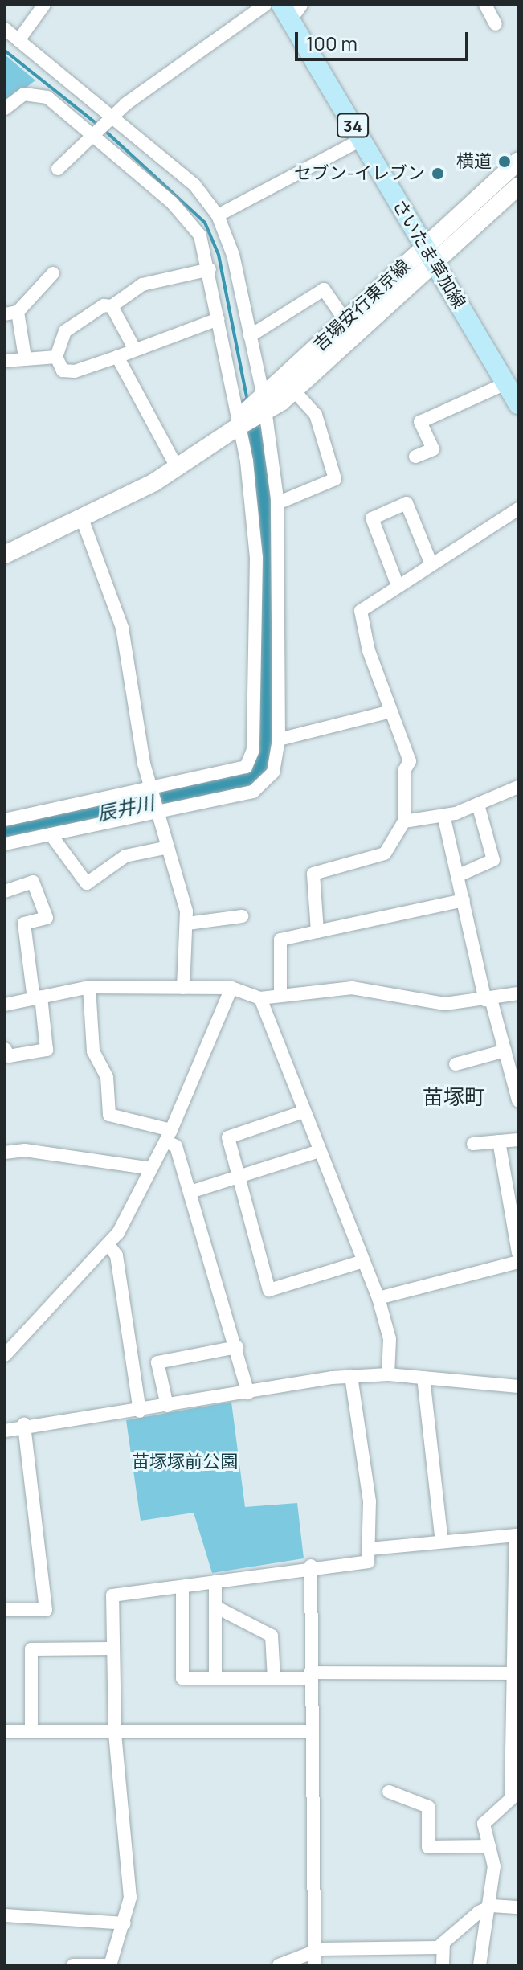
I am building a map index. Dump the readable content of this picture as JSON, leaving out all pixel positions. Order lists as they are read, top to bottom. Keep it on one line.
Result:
{"streets":{"main road":["34","さいたま草加線","吉場安行東京線"]},"crossings":[["さいたま草加線","吉場安行東京線"]],"districts":["苗塚町"],"water":["辰井川"],"parks":["苗塚塚前公園"],"places":["横道","セブン-イレブン"],"scale_bar":"100 m"}
